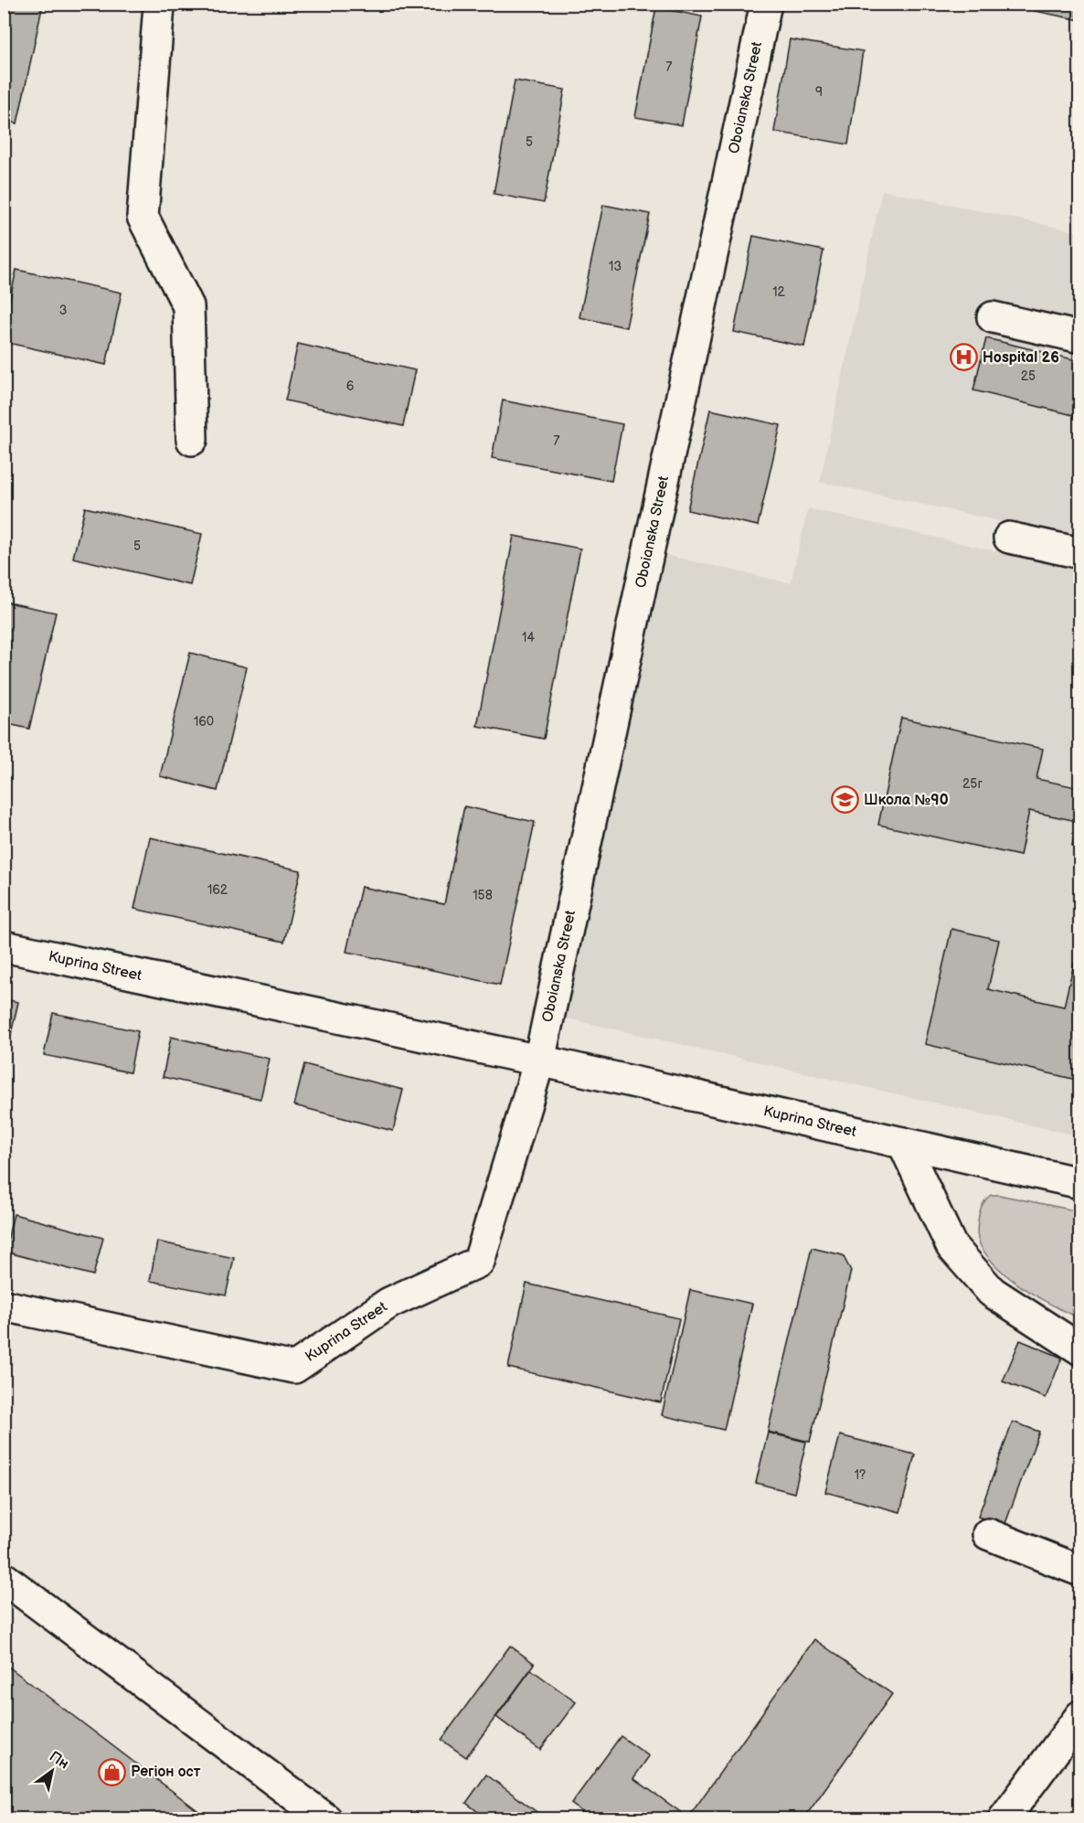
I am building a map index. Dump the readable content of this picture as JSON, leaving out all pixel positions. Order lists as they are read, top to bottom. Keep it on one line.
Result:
{"streets":{"street":["Oboianska Street","Kuprina Street"]},"crossings":[["Oboianska Street","Kuprina Street"]],"places":{"hospital":["Hospital 26"],"school or university":["Школа №90"],"shop":["Регіон ост"]},"house_numbers":["7","9","5","13","12","3","25","6","7","5","14","160","25г","162","158","1?"],"north":"top right"}
